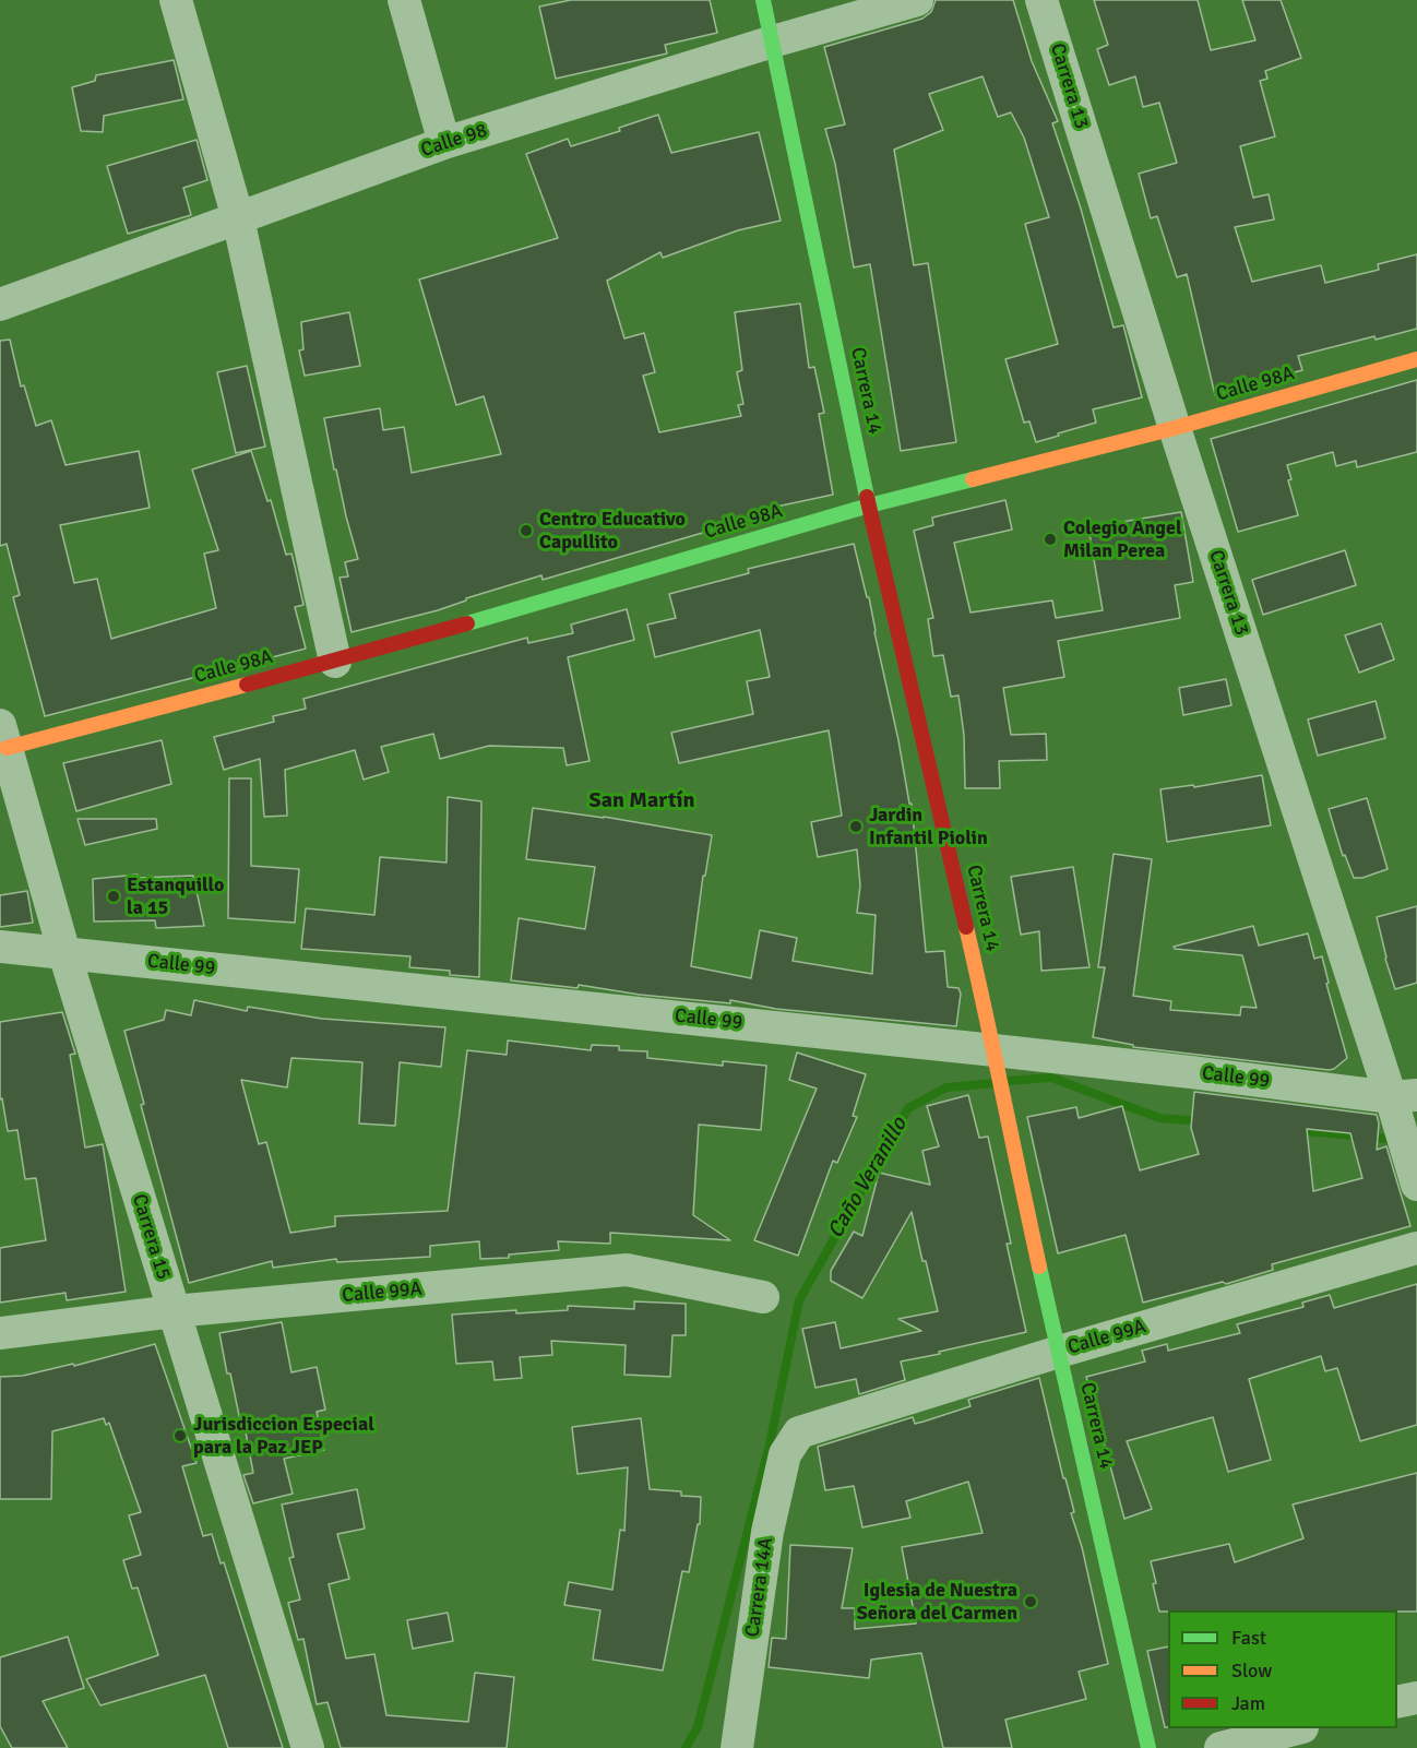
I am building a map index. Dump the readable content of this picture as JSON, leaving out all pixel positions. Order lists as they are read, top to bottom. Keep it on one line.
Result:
{"streets":{"street":["Carrera 13","Calle 98","Calle 98A","Carrera 14","Calle 99","Carrera 15","Calle 99A","Carrera 14A"]},"crossings":[["Carrera 13","Calle 98A"],["Carrera 13","Calle 99"],["Calle 98","Carrera 14"],["Calle 98A","Carrera 14"],["Calle 98A","Carrera 15"],["Carrera 14","Calle 99"],["Carrera 14","Calle 99A"],["Calle 99","Carrera 15"],["Carrera 15","Calle 99A"],["Calle 99A","Carrera 14A"]],"districts":["San Martín"],"water":["Caño Veranillo"],"places":["Centro Educativo Capullito","Colegio Angel Milan Perea","Jardin Infantil Piolin","Estanquillo la 15","Jurisdiccion Especial para la Paz JEP","Iglesia de Nuestra Señora del Carmen"],"legend":["Fast","Slow","Jam"]}
